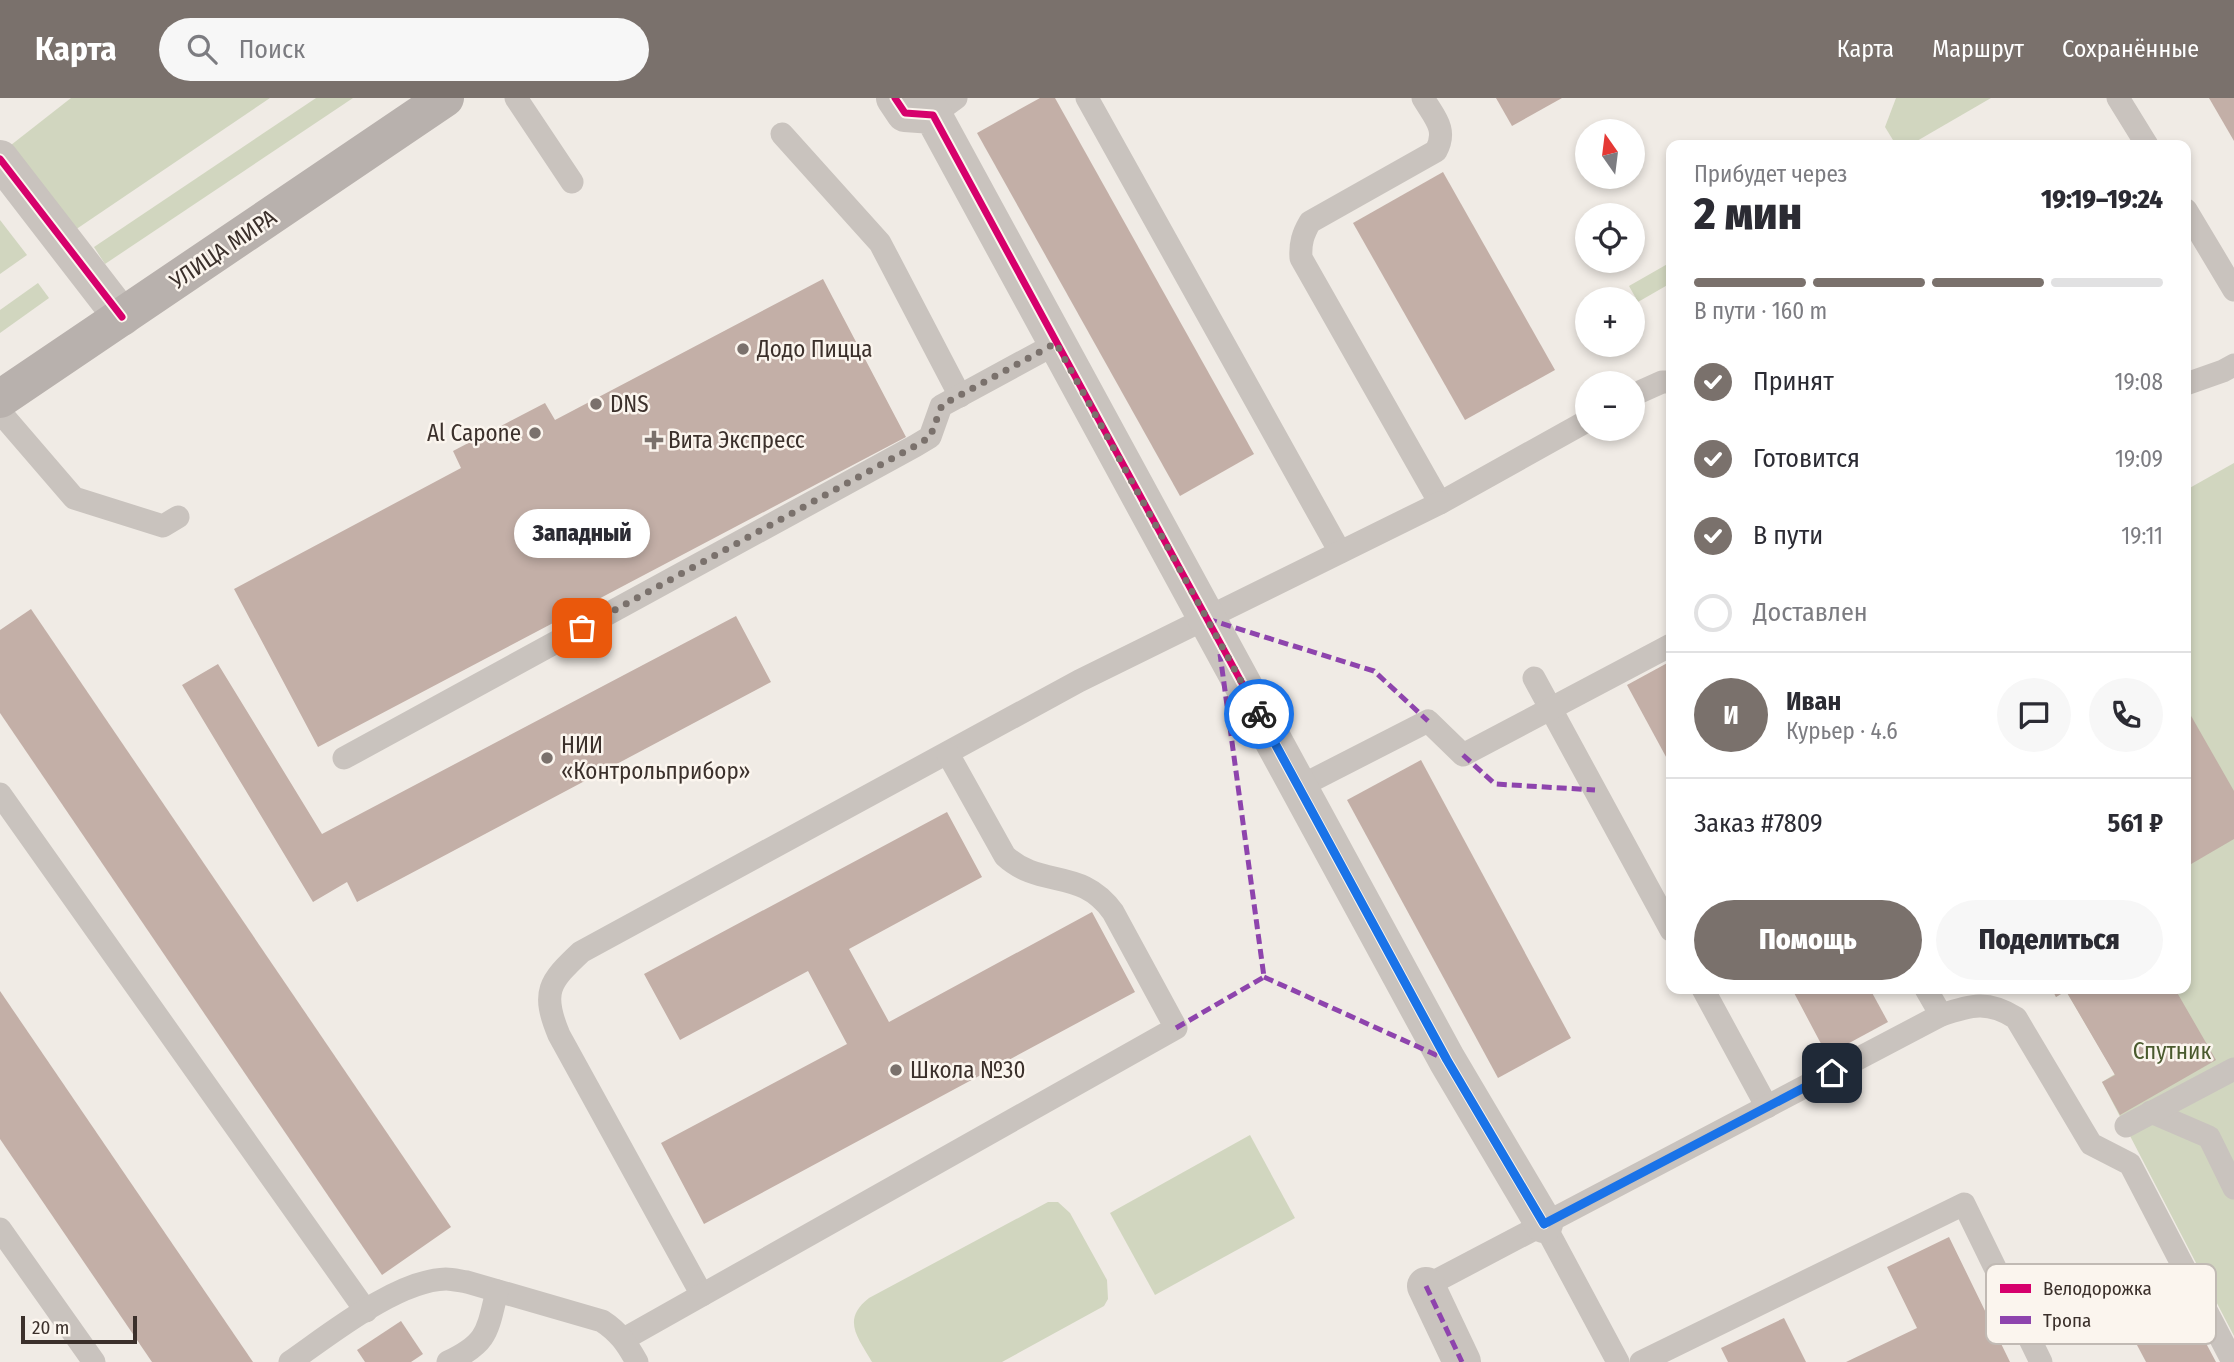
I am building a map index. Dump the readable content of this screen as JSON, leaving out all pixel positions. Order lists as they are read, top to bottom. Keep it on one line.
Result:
{"streets":{"main road":["УЛИЦА МИРА"]},"parks":["Спутник"],"places":{"other":["Додо Пицца","DNS","Al Capone","Западный","НИИ «Контрольприбор»","Школа №30"],"health":["Вита Экспресс"]},"legend":["Велодорожка","Тропа"],"scale_bar":"20 m","north":"top","page":{"header":"Карта","search":"Поиск","nav":["Карта","Маршрут","Сохранённые"],"map_buttons":["+","−"],"heading":["2 мин","Прибудет через","19:19–19:24"],"panel":["Иван","Курьер · 4.6","Заказ #7809","561 ₽"],"bar":"В пути · 160 m","list":[["Принят","19:08"],["Готовится","19:09"],["В пути","19:11"],"Доставлен"],"bubble":"Западный","round":"И","buttons":["Помощь","Поделиться"],"scale":"20 m"}}
